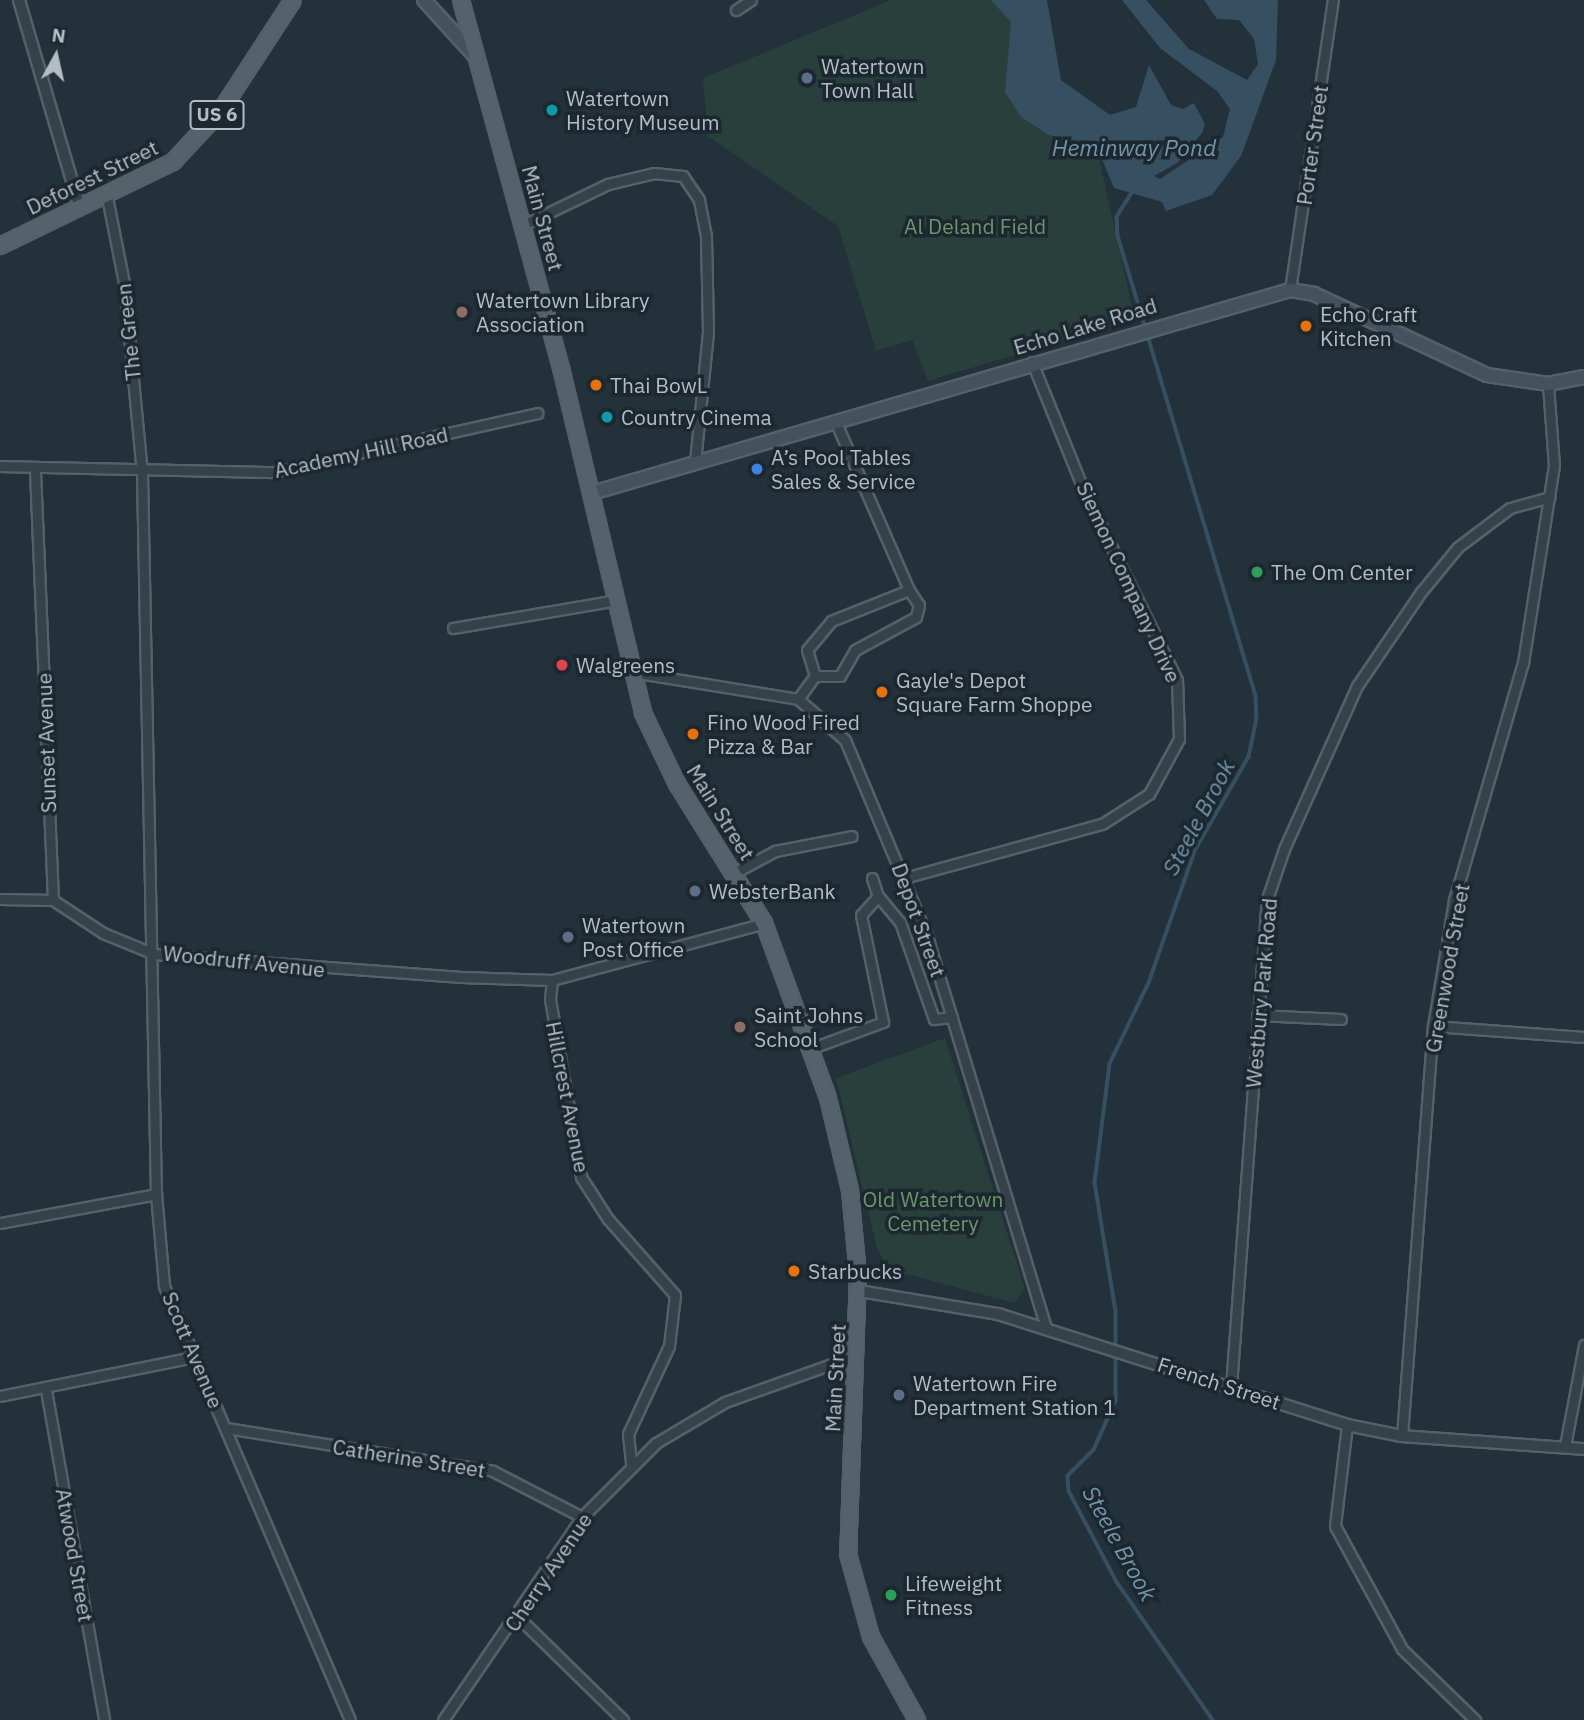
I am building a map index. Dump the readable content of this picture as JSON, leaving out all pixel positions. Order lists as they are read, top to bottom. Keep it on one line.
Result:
{"streets":{"main road":["US 6","Deforest Street","Main Street","Echo Lake Road"],"street":["Porter Street","The Green","Academy Hill Road","Siemon Company Drive","Sunset Avenue","Depot Street","Woodruff Avenue","Greenwood Street","Westbury Park Road","Hillcrest Avenue","Scott Avenue","French Street","Catherine Street","Atwood Street","Cherry Avenue"]},"crossings":[["Porter Street","Echo Lake Road"],["Deforest Street","The Green"],["Main Street","Echo Lake Road"],["Main Street","Depot Street"],["Main Street","Woodruff Avenue"],["Main Street","French Street"],["Main Street","Cherry Avenue"],["Echo Lake Road","Siemon Company Drive"],["Echo Lake Road","Greenwood Street"],["The Green","Academy Hill Road"],["The Green","Woodruff Avenue"],["Academy Hill Road","Sunset Avenue"],["Academy Hill Road","Woodruff Avenue"],["Siemon Company Drive","Depot Street"],["Depot Street","French Street"],["Woodruff Avenue","Hillcrest Avenue"],["Woodruff Avenue","Scott Avenue"],["Greenwood Street","Westbury Park Road"],["Greenwood Street","French Street"],["Westbury Park Road","French Street"],["Hillcrest Avenue","Cherry Avenue"],["Scott Avenue","Catherine Street"],["Catherine Street","Cherry Avenue"]],"water":["Heminway Pond","Steele Brook"],"parks":["Al Deland Field","Old Watertown Cemetery"],"places":["Watertown Town Hall","Watertown History Museum","Watertown Library Association","Echo Craft Kitchen","Thai BowL","Country Cinema","A’s Pool Tables Sales & Service","The Om Center","Walgreens","Gayle's Depot Square Farm Shoppe","Fino Wood Fired Pizza & Bar","WebsterBank","Watertown Post Office","Saint Johns School","Starbucks","Watertown Fire Department Station 1","Lifeweight Fitness"],"north":"top"}
